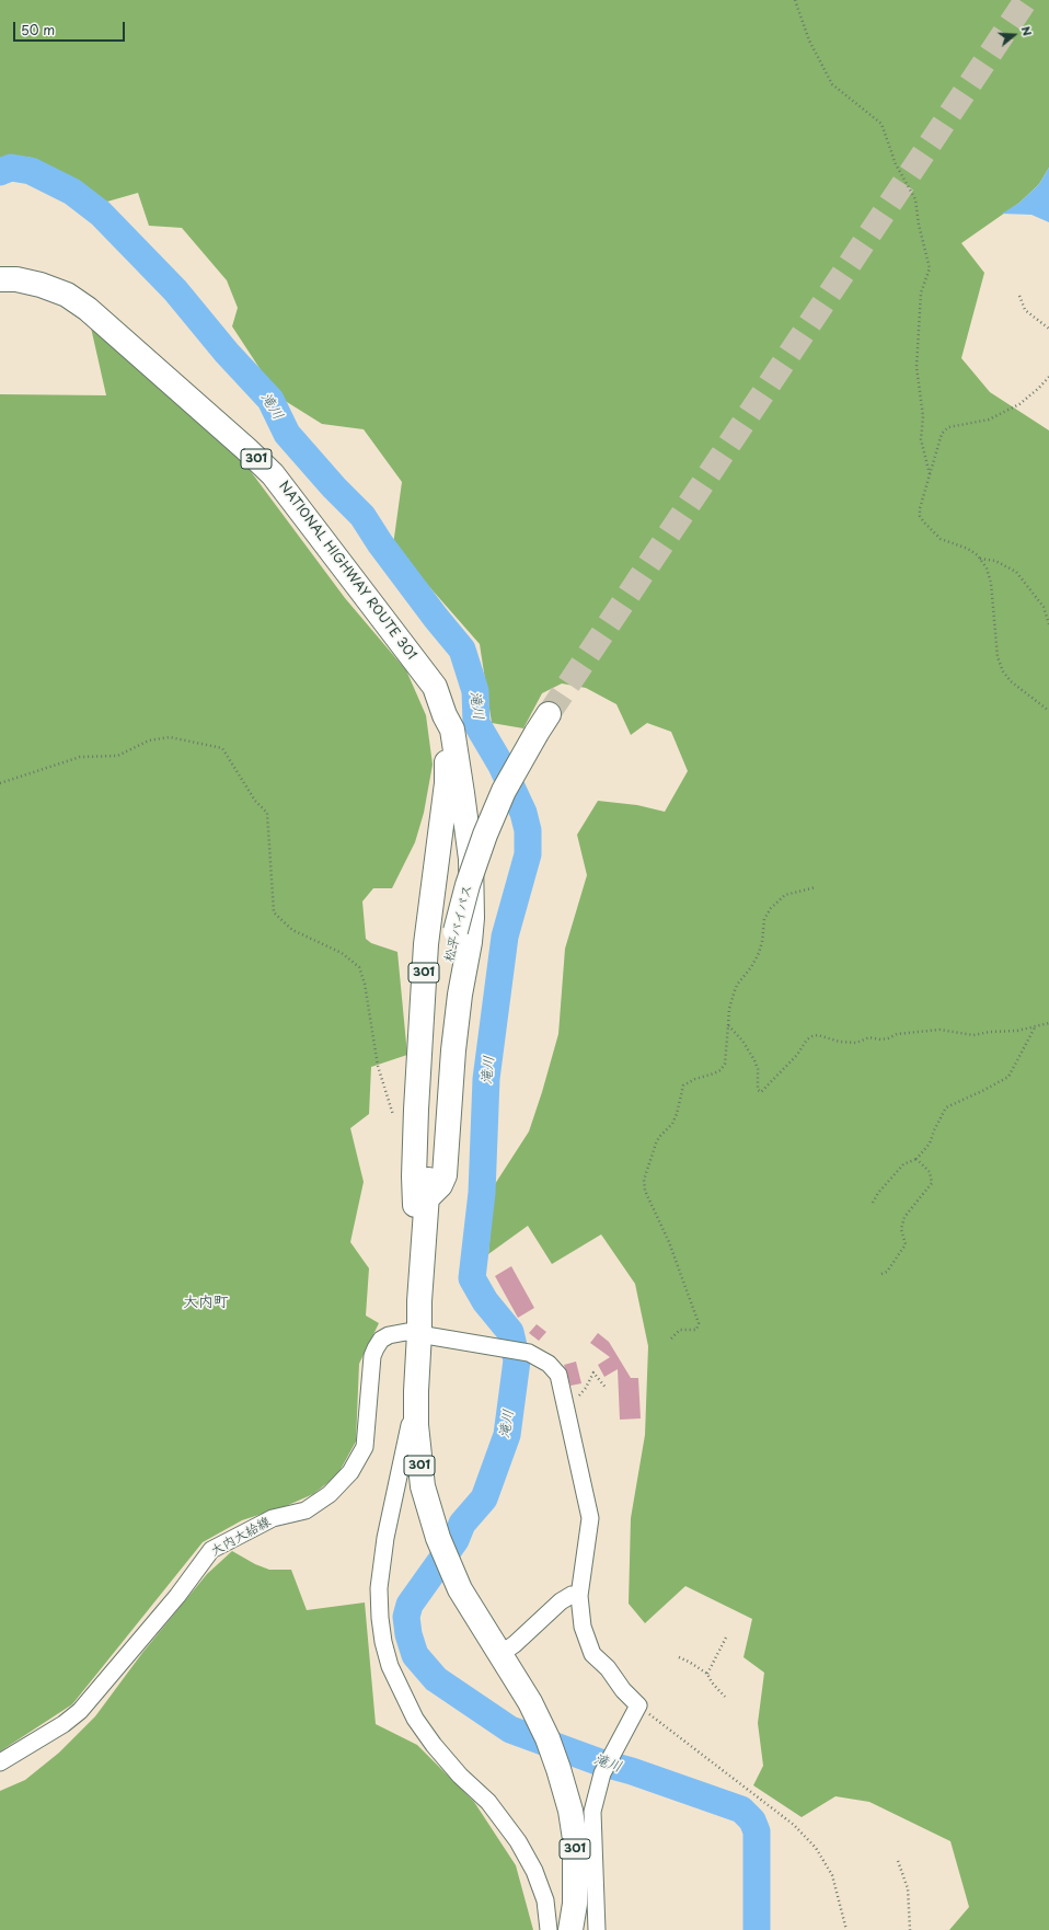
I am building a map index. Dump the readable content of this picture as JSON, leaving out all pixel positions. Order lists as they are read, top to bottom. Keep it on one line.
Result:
{"streets":{"highway":["301","NATIONAL HIGHWAY ROUTE 301","松平バイパス"],"street":["大内大給線"]},"crossings":[["301","NATIONAL HIGHWAY ROUTE 301"],["301","松平バイパス"],["301","大内大給線"]],"districts":["大内町"],"water":["滝川"],"scale_bar":"50 m","north":"right"}
